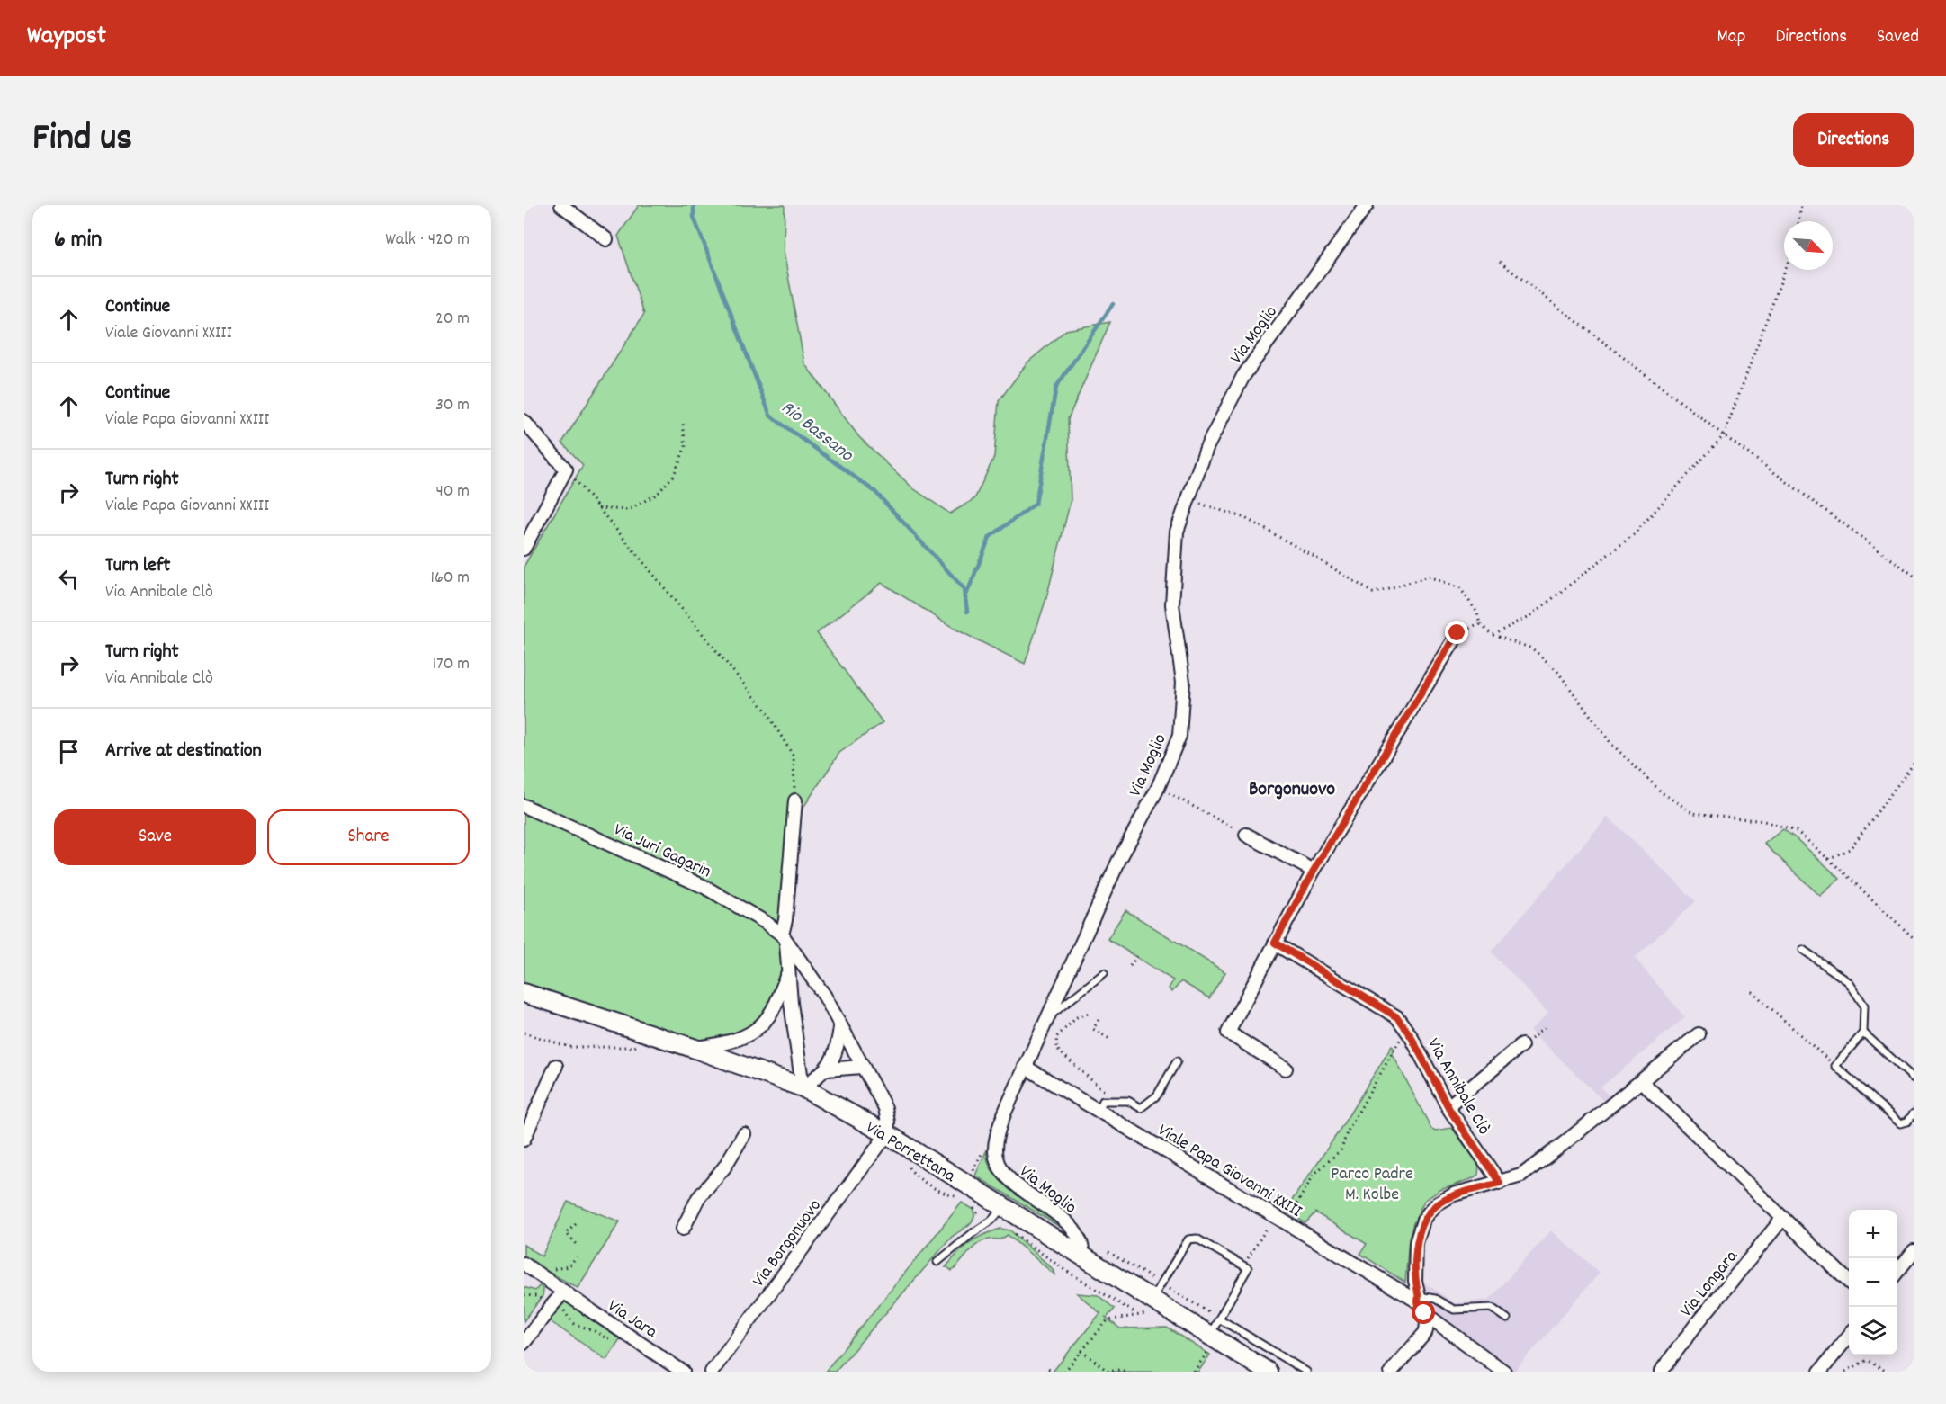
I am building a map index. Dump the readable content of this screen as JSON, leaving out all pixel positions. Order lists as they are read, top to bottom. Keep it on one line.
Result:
{"streets":{"main road":["Via Porrettana"],"street":["Via Moglio","Via Juri Gagarin","Via Annibale Clò","Viale Papa Giovanni XXIII","Via Borgonuovo","Via Longara","Via Jara"]},"crossings":[["Via Moglio","Via Porrettana"],["Via Moglio","Viale Papa Giovanni XXIII"],["Via Juri Gagarin","Via Porrettana"],["Via Juri Gagarin","Via Borgonuovo"],["Via Porrettana","Via Borgonuovo"]],"districts":["Borgonuovo"],"water":["Rio Bassano"],"parks":["Parco Padre M. Kolbe"],"north":"bottom right","page":{"header":"Waypost","nav":["Map","Directions","Saved"],"title":"Find us","buttons":["Directions",["Save","Share"]],"heading":["6 min","Walk · 420 m"],"list":[["Continue","Viale Giovanni XXIII","20 m"],["Continue","Viale Papa Giovanni XXIII","30 m"],["Turn right","Viale Papa Giovanni XXIII","40 m"],["Turn left","Via Annibale Clò","160 m"],["Turn right","Via Annibale Clò","170 m"],"Arrive at destination"],"map_buttons":["+","−"]}}
